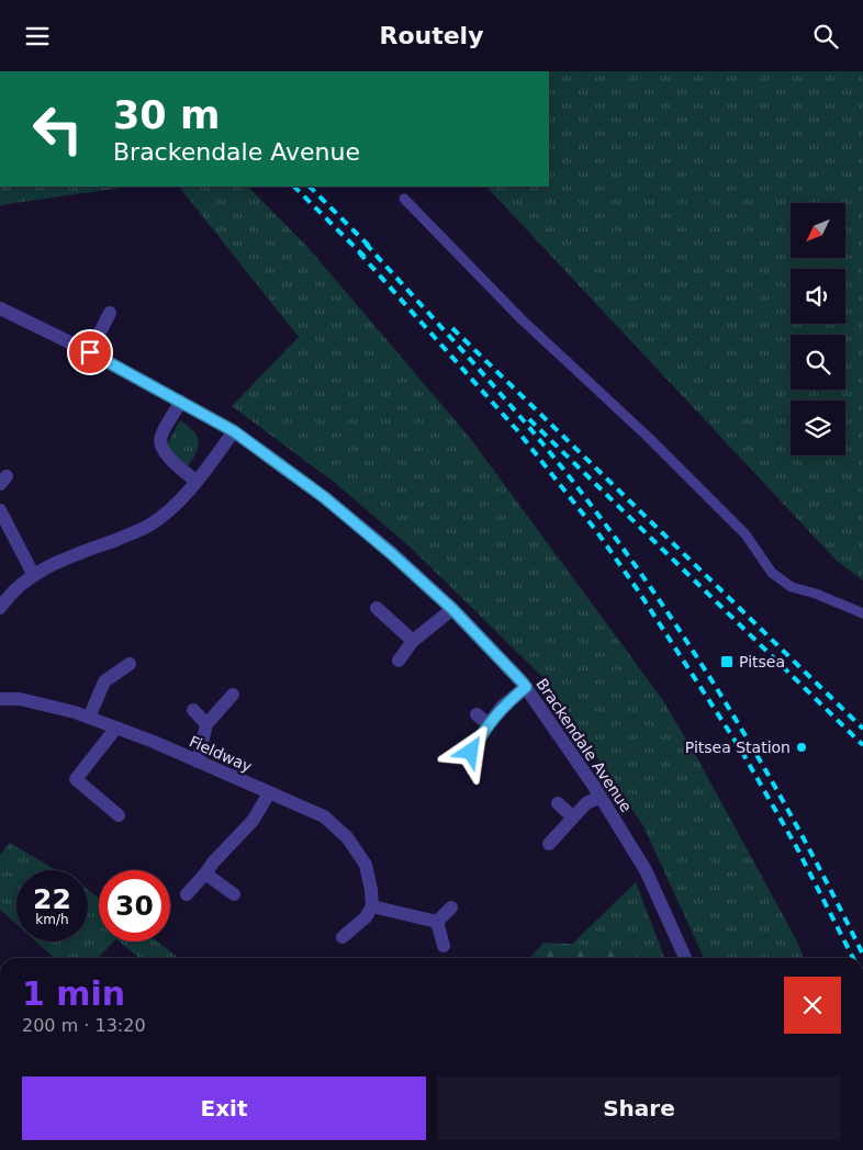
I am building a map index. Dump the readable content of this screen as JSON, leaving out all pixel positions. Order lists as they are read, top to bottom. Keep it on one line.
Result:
{"streets":{"street":["Brackendale Avenue","Fieldway"]},"places":{"transit":["Pitsea"],"other":["Pitsea Station"]},"north":"bottom left","page":{"header":"Routely","turn":["30 m","Brackendale Avenue"],"speed":"22 km/h","limit":"30","heading":["1 min","200 m · 13:20"],"buttons":["Exit","Share"]}}
